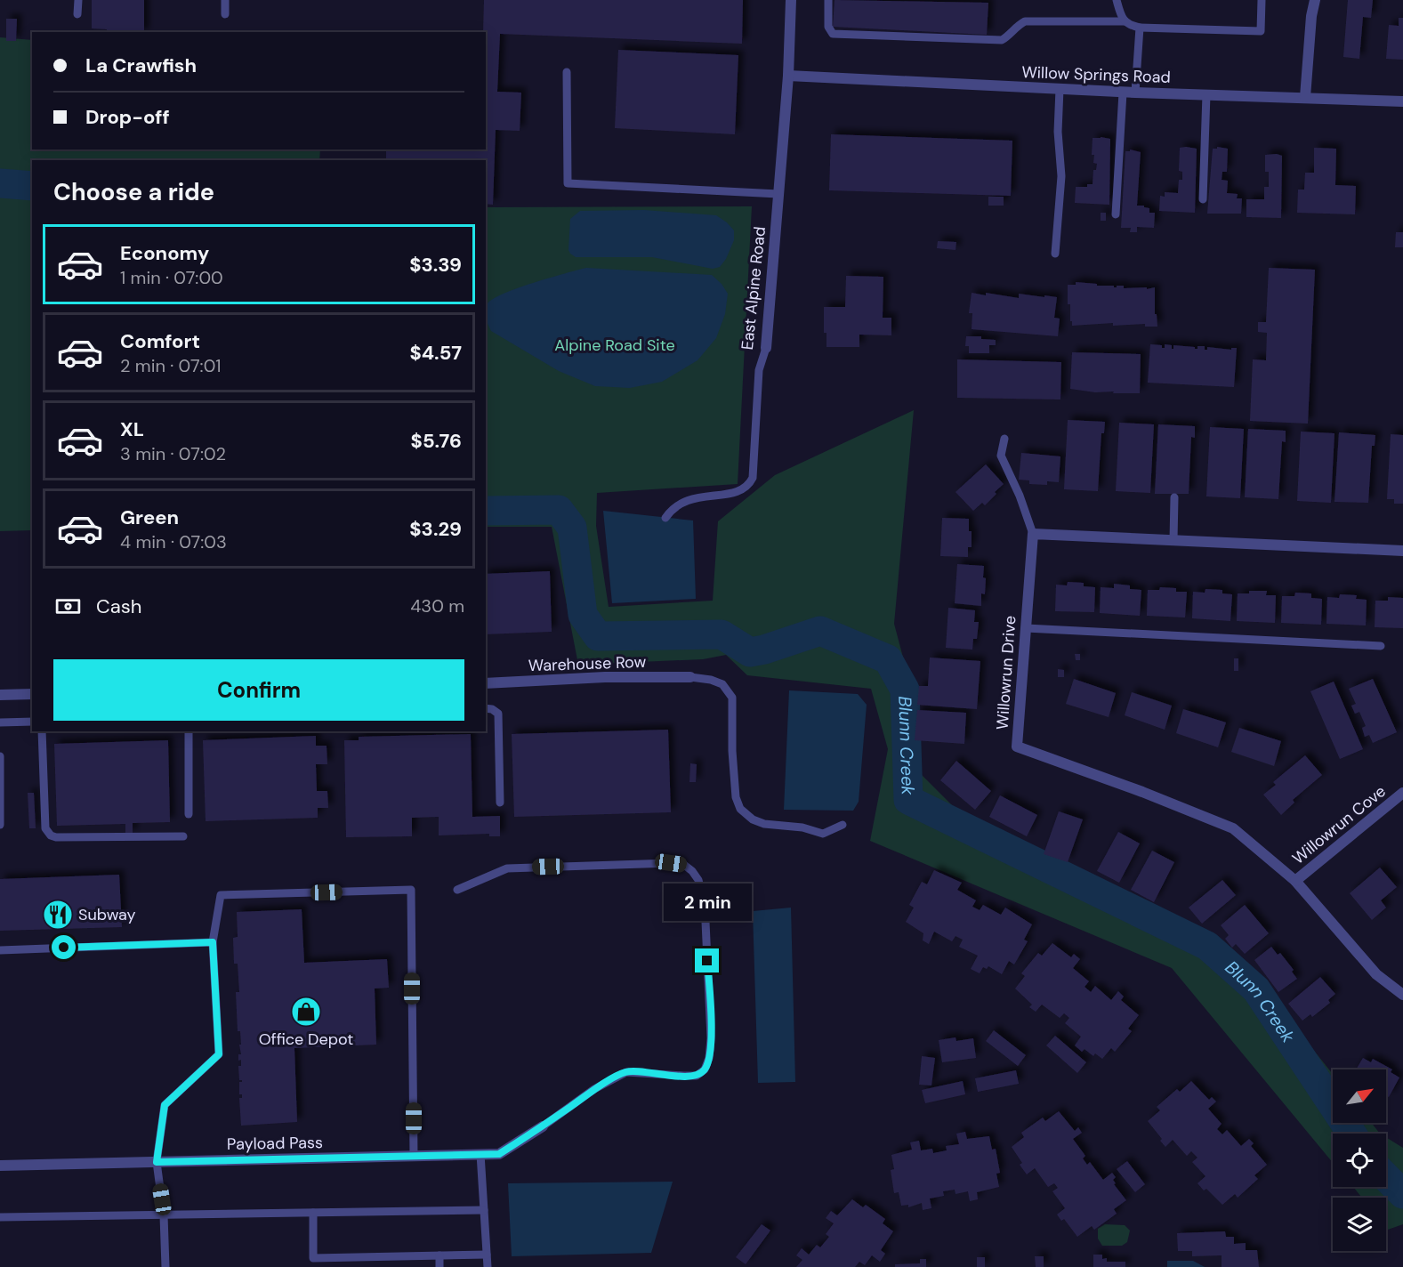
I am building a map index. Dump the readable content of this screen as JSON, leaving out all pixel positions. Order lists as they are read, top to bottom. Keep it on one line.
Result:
{"streets":{"street":["Willow Springs Road","East Alpine Road","Warehouse Row","Willowrun Drive","Willowrun Cove","Payload Pass"]},"crossings":[["Willow Springs Road","East Alpine Road"],["Willowrun Drive","Willowrun Cove"]],"water":["Blunn Creek"],"parks":["Alpine Road Site"],"places":{"restaurant":["Subway"],"shop":["Office Depot"]},"north":"top right","page":{"banner":["La Crawfish","Drop-off"],"heading":"Choose a ride","list":[{"name":"Economy","note":"1 min · 07:00","value":"$3.39"},{"name":"Comfort","note":"2 min · 07:01","value":"$4.57"},{"name":"XL","note":"3 min · 07:02","value":"$5.76"},{"name":"Green","note":"4 min · 07:03","value":"$3.29"}],"pay":["Cash","430 m"],"buttons":"Confirm","bubble":"2 min"}}
